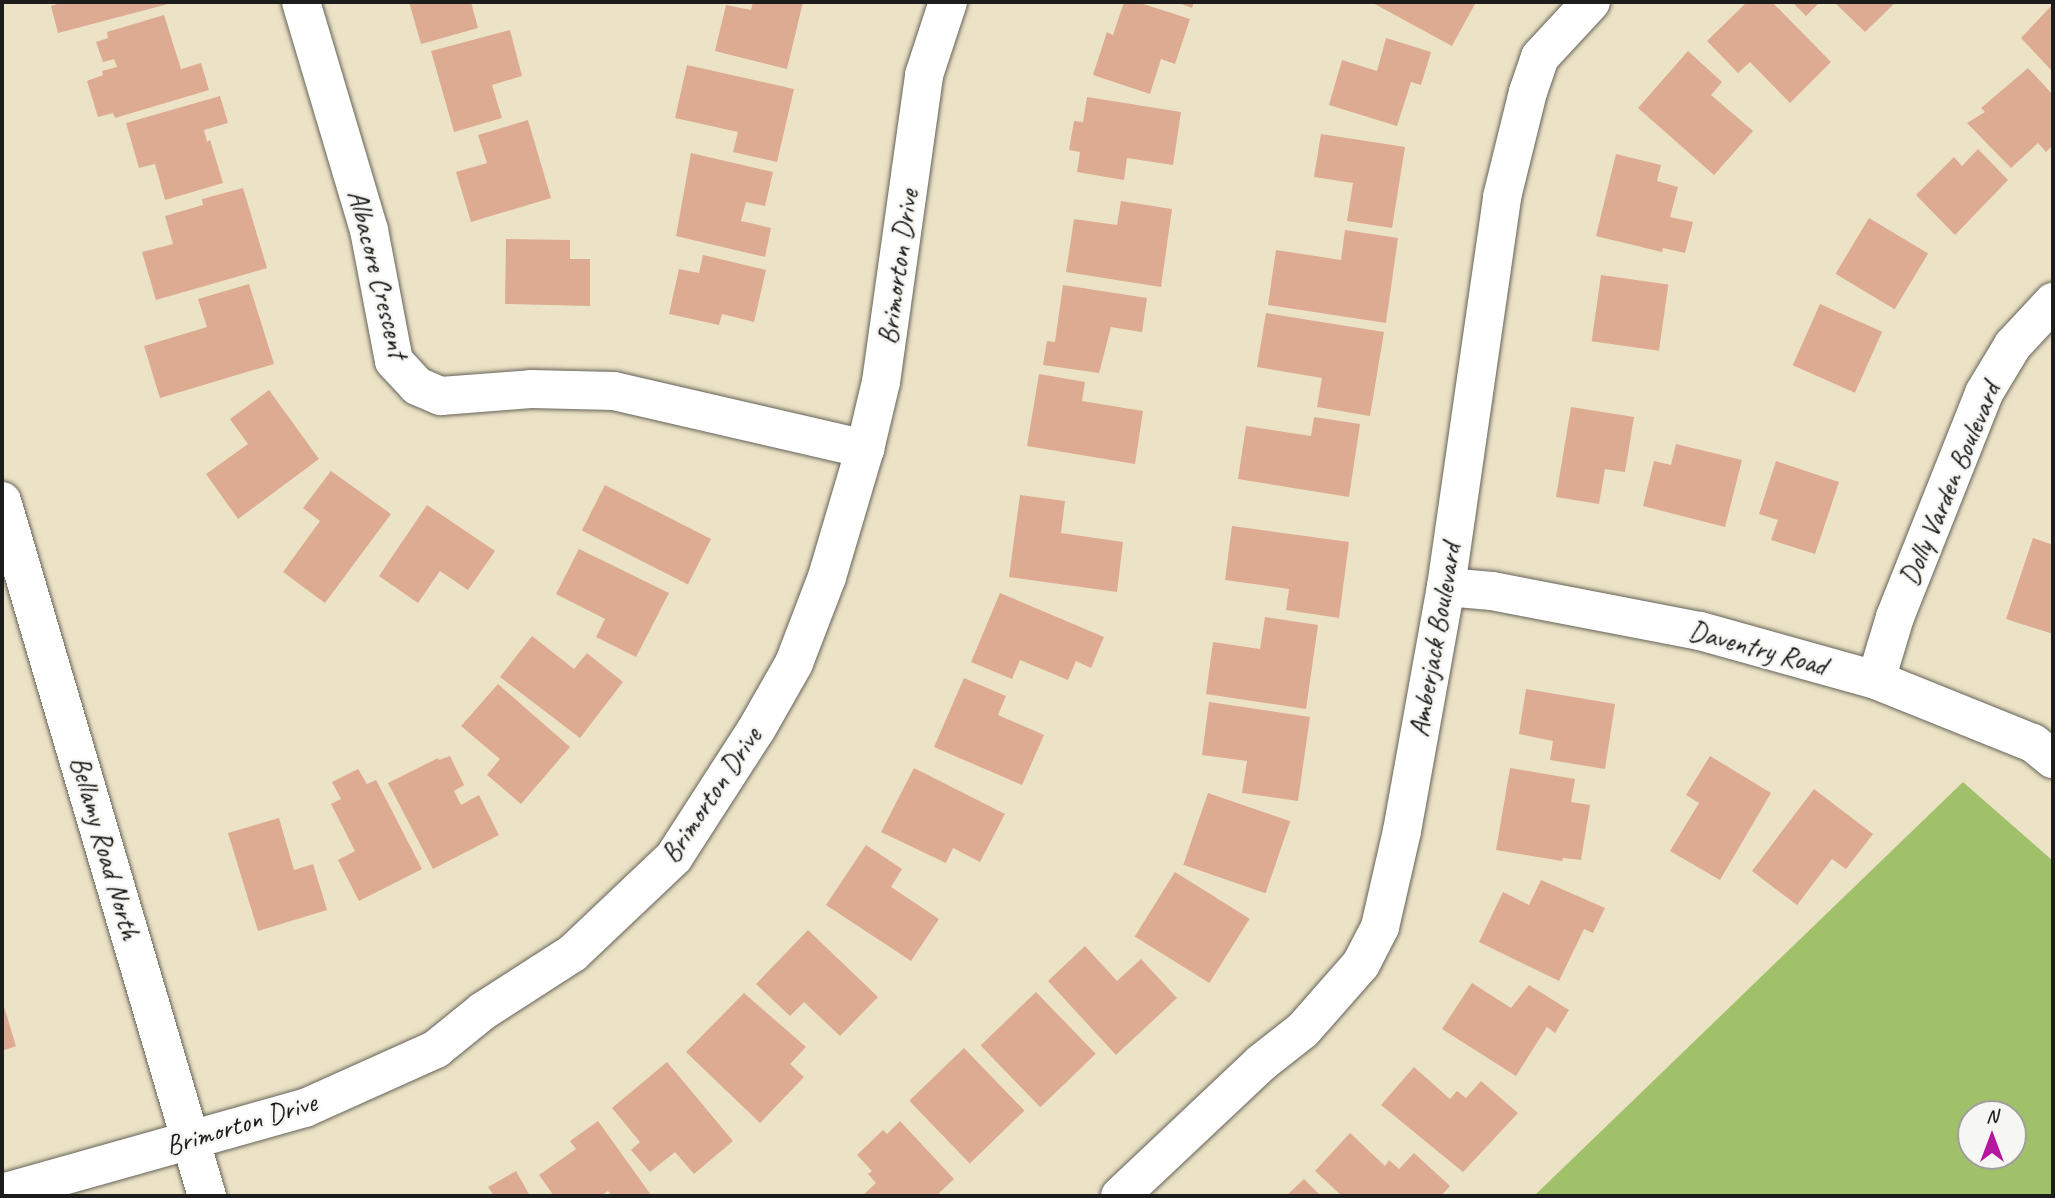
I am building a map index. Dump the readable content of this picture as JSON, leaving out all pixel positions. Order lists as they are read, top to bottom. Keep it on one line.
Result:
{"streets":{"street":["Brimorton Drive","Albacore Crescent","Dolly Varden Boulevard","Amberjack Boulevard","Daventry Road","Bellamy Road North"]},"crossings":[["Brimorton Drive","Albacore Crescent"],["Brimorton Drive","Bellamy Road North"],["Dolly Varden Boulevard","Daventry Road"],["Amberjack Boulevard","Daventry Road"]],"north":"top"}
